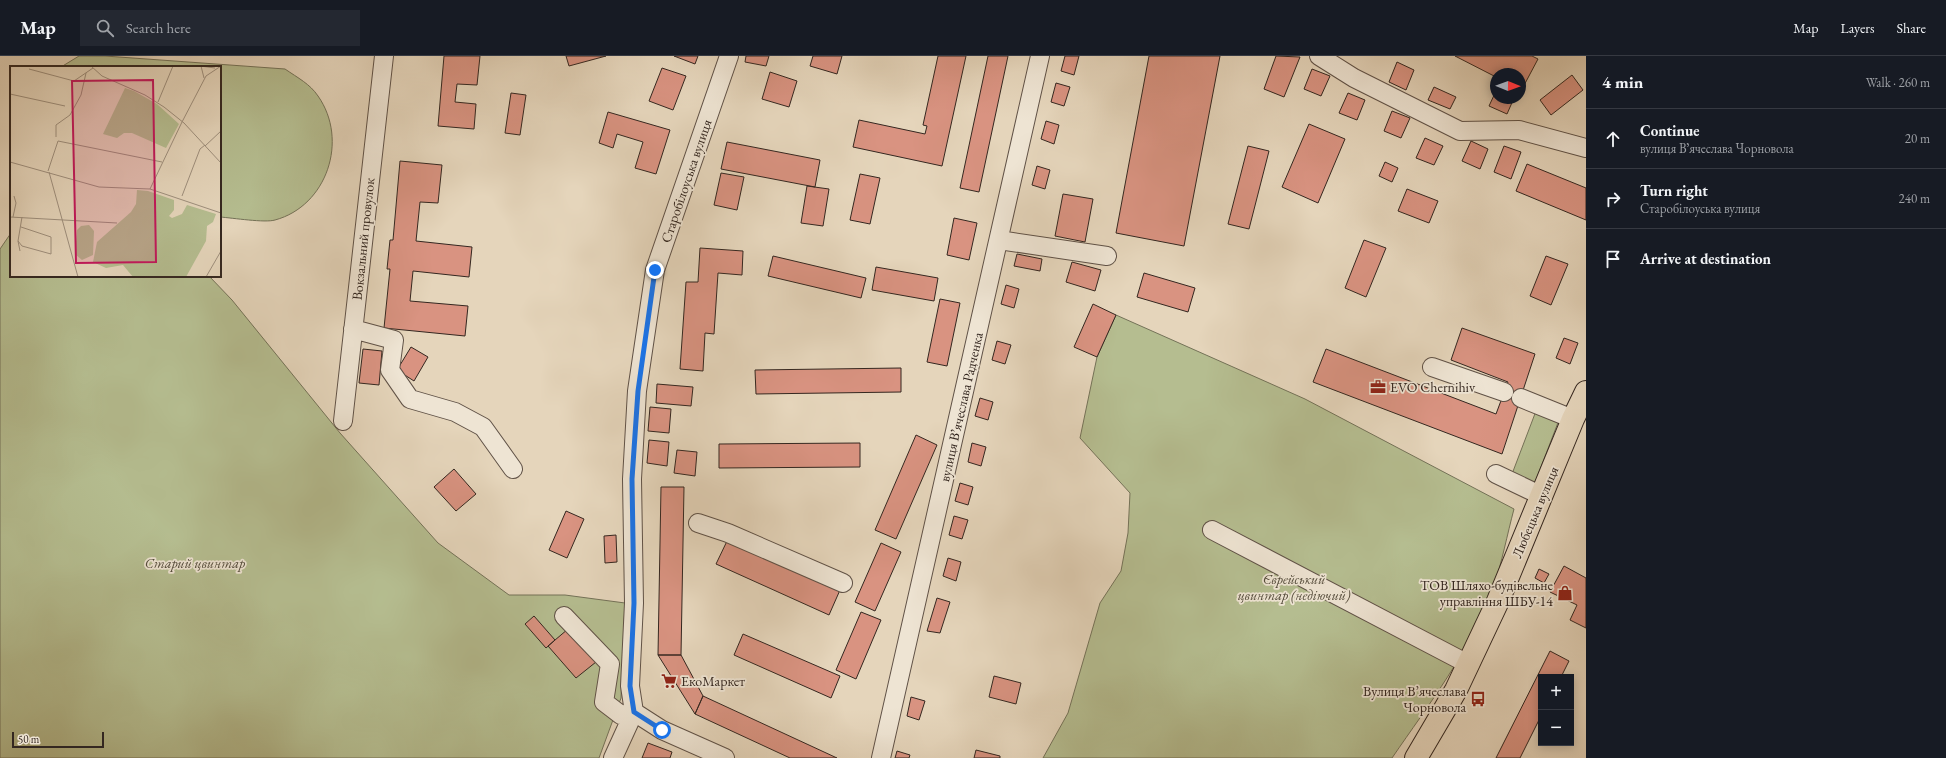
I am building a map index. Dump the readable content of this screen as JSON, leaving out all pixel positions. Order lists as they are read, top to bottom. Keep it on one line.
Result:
{"streets":{"main road":["Любецька вулиця"],"street":["Старобілоуська вулиця","Вокзальний провулок","вулиця Вʼячеслава Радченка"]},"parks":["Старий цвинтар","Єврейський цвинтар (недіючий)"],"places":{"office":["EVO Chernihiv"],"shop":["ТОВ Шляхо-будівельне управління ШБУ-14"],"supermarket":["ЕкоМаркет"],"bus stop":["Вулиця В’ячеслава Чорновола"]},"scale_bar":"50 m","north":"right","page":{"header":"Map","search":"Search here","nav":["Map","Layers","Share"],"heading":["4 min","Walk · 260 m"],"list":[["Continue","вулиця Вʼячеслава Чорновола","20 m"],["Turn right","Старобілоуська вулиця","240 m"],"Arrive at destination"],"map_buttons":["+","−"],"scale":"50 m"}}
